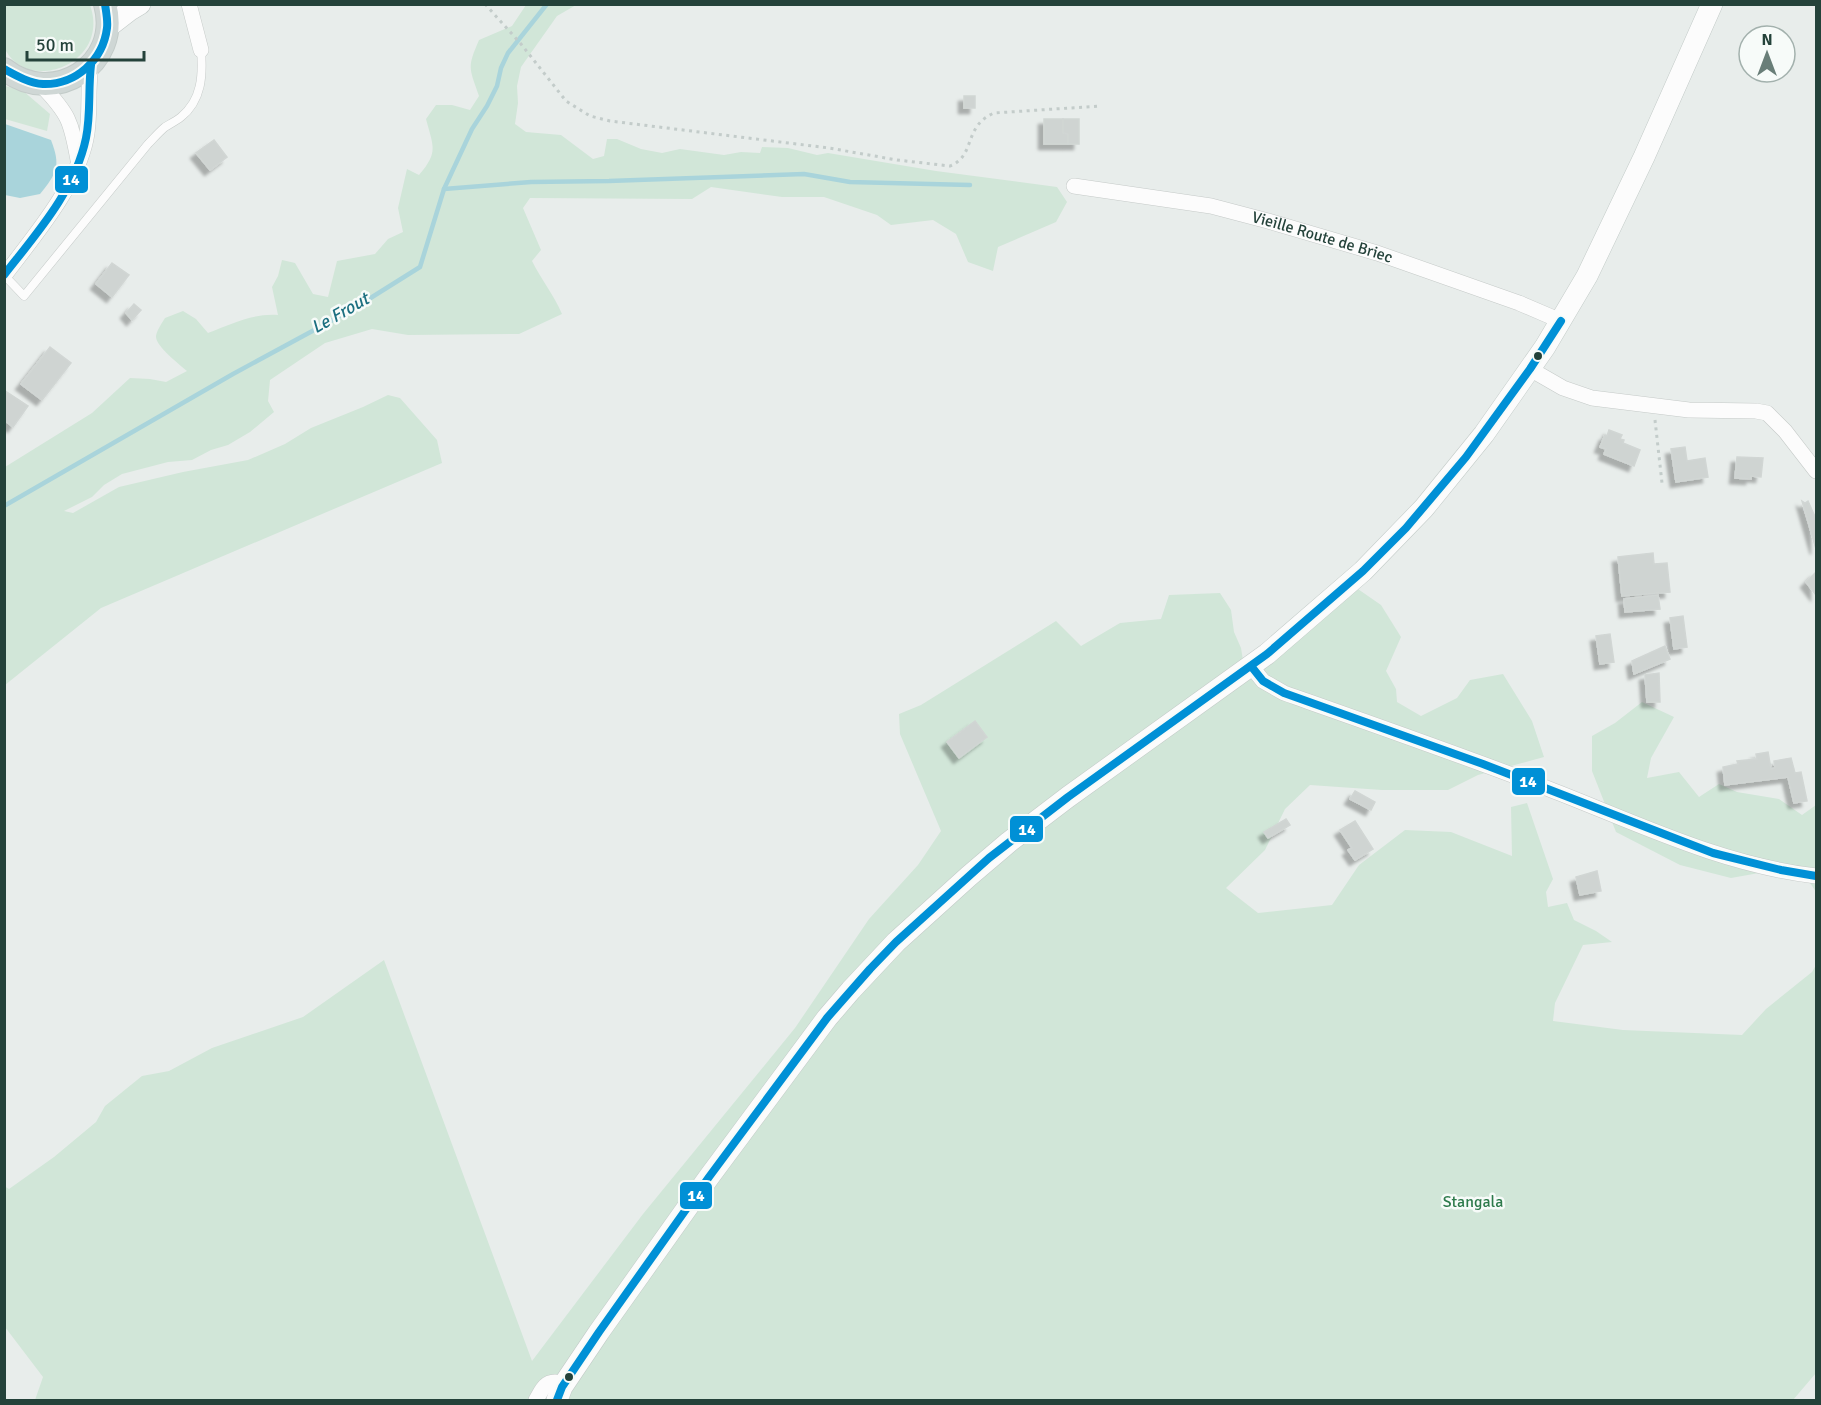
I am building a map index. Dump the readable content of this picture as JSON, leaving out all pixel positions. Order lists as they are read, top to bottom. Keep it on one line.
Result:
{"streets":{"street":["Vieille Route de Briec"]},"water":["Le Frout"],"parks":["Stangala"],"lines":["transit line 14"],"scale_bar":"50 m","north":"top"}
